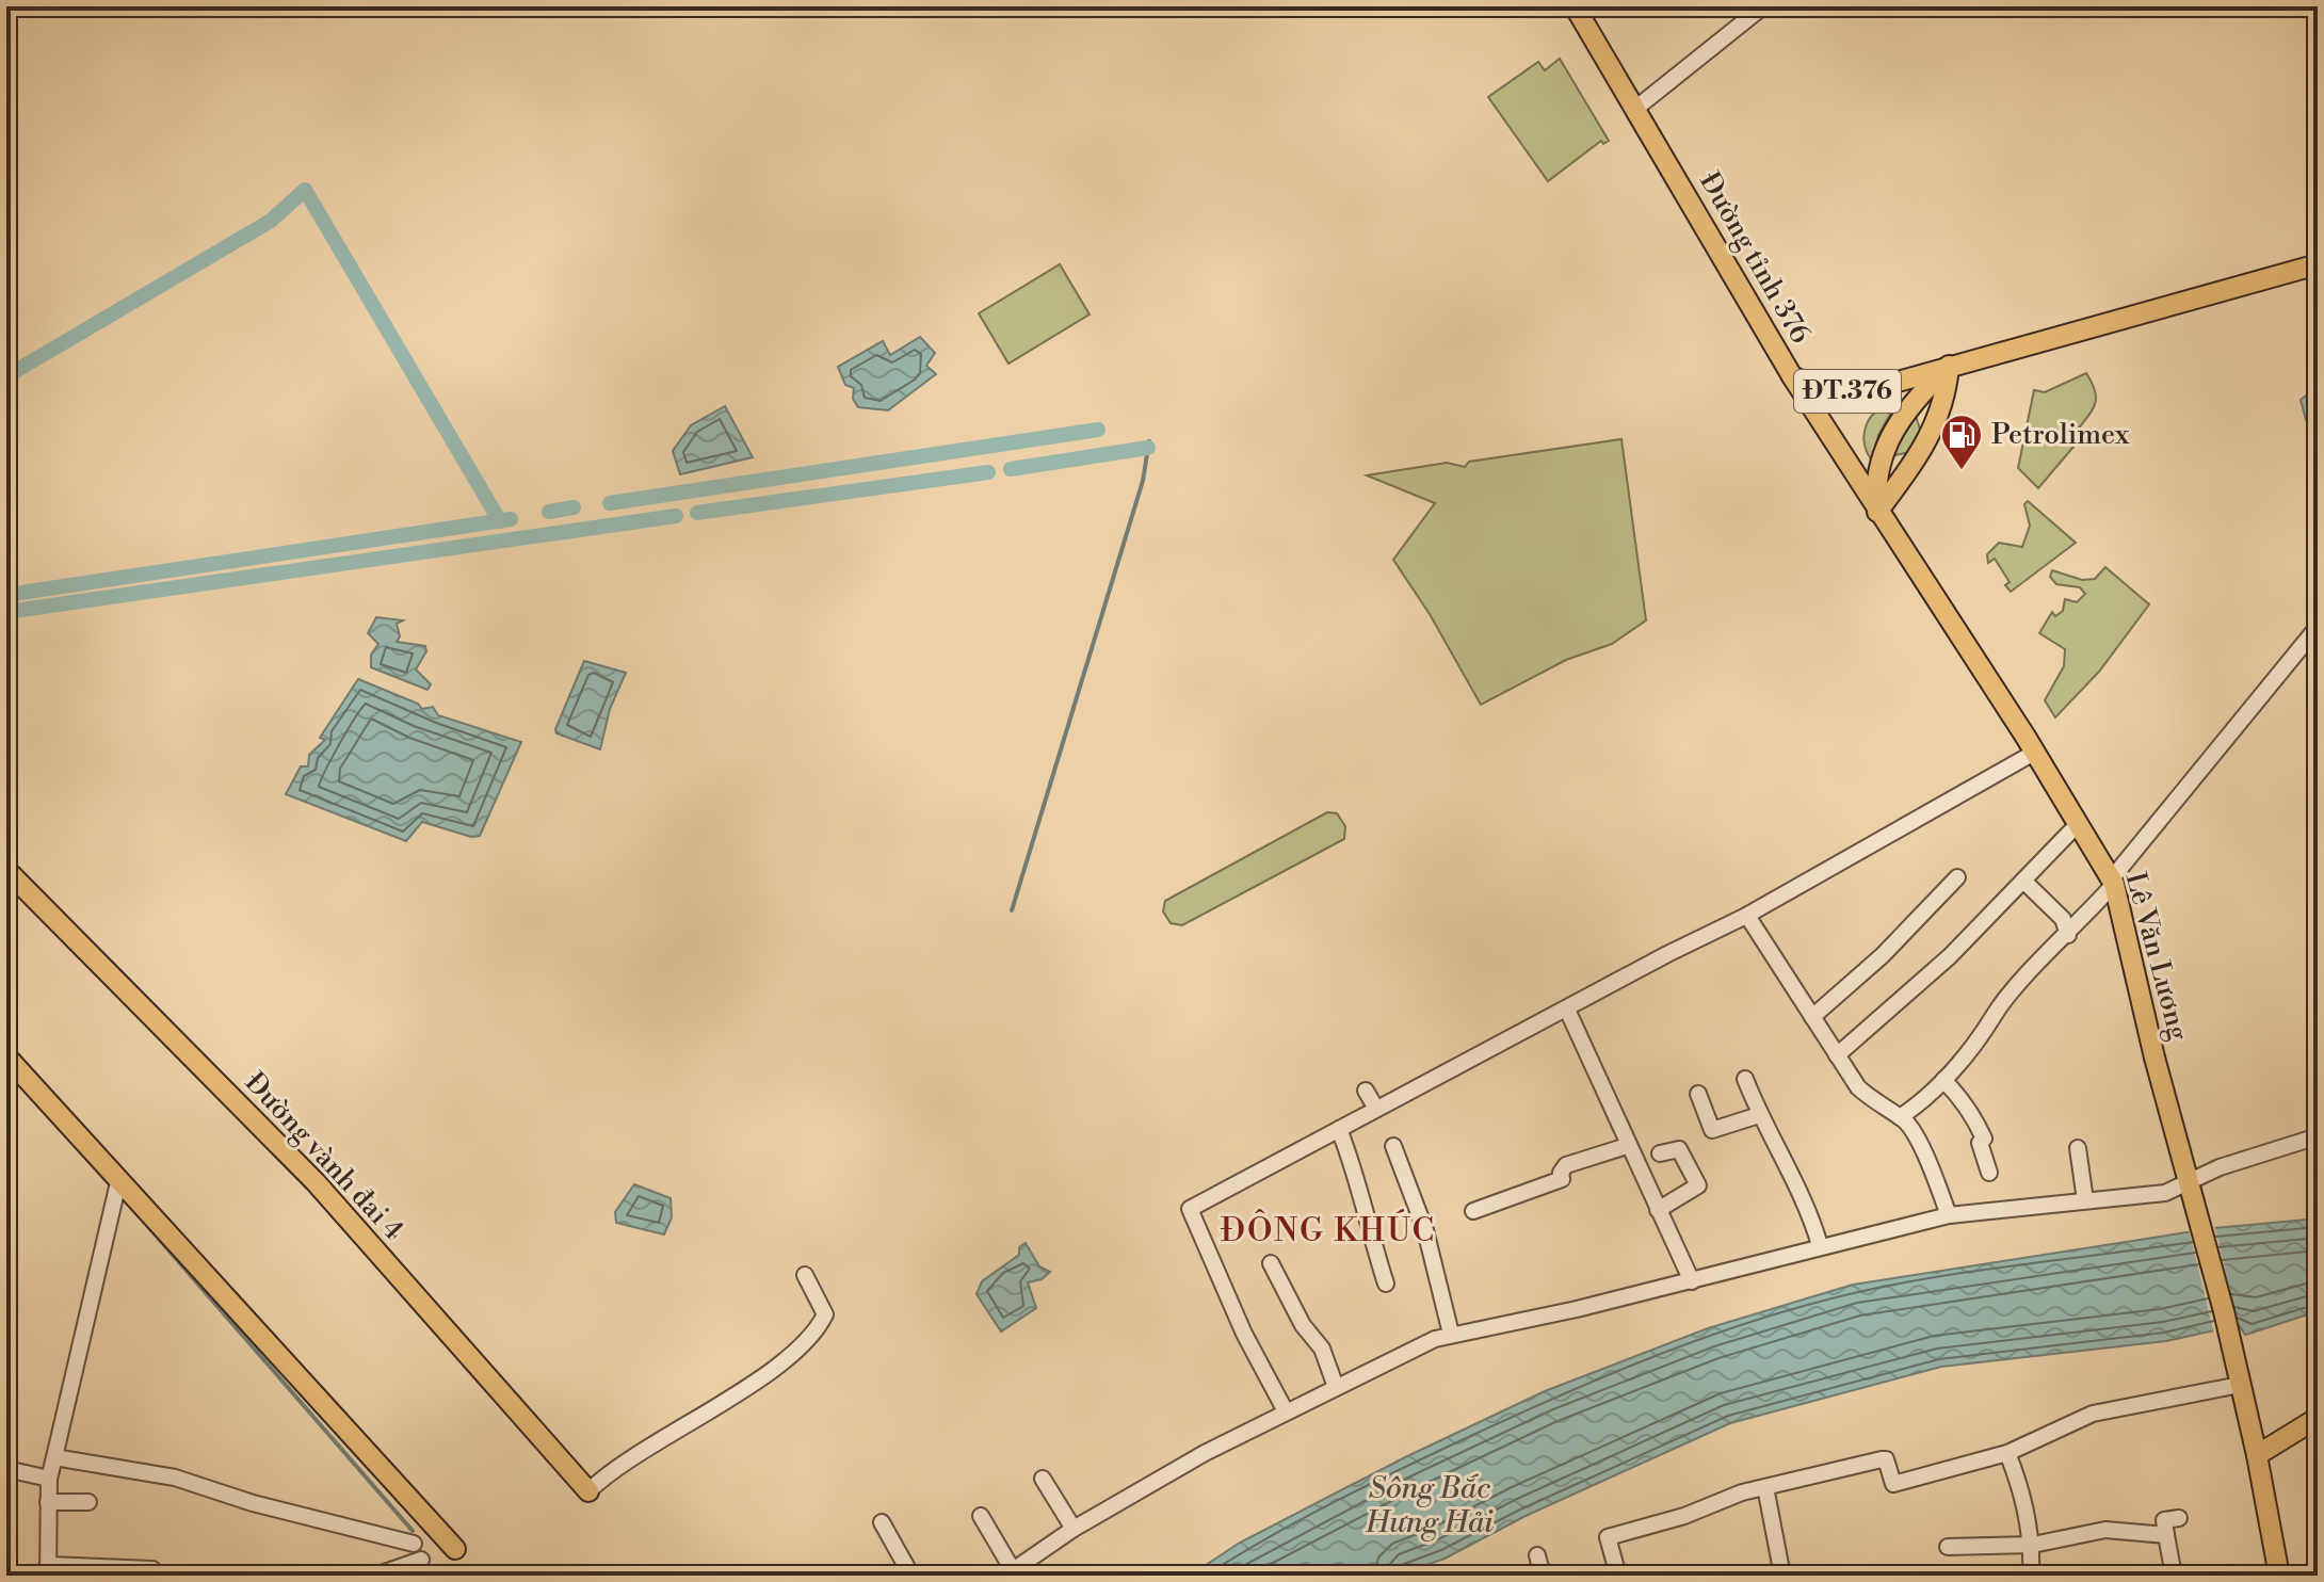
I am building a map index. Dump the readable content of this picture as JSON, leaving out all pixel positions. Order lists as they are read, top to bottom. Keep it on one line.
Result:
{"streets":{"main road":["Đường tỉnh 376","ĐT.376","Lê Văn Lương","Đường vành đai 4"]},"crossings":[["Đường tỉnh 376","Lê Văn Lương"]],"districts":["ĐÔNG KHÚC"],"water":["Sông Bắc Hưng Hải"],"places":{"fuel station":["Petrolimex"]}}
